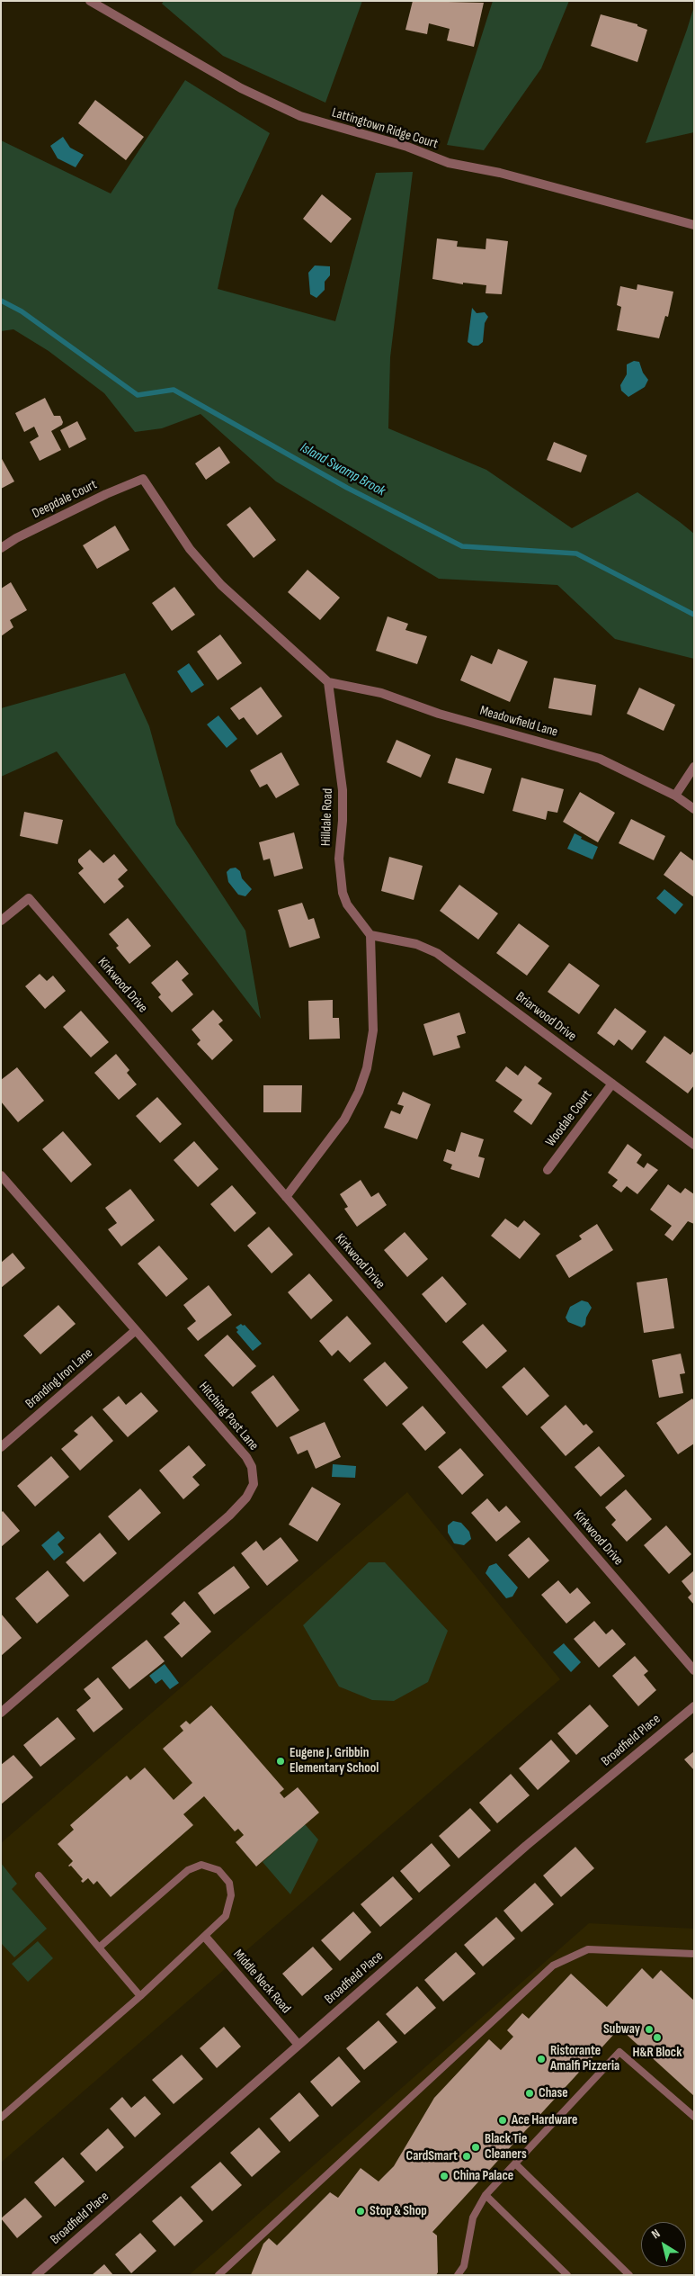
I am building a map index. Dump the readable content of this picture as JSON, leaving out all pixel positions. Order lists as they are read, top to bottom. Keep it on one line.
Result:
{"streets":{"street":["Lattingtown Ridge Court","Deepdale Court","Meadowfield Lane","Hilldale Road","Kirkwood Drive","Briarwood Drive","Woodale Court","Branding Iron Lane","Hitching Post Lane","Broadfield Place","Middle Neck Road"]},"crossings":[["Deepdale Court","Meadowfield Lane"],["Deepdale Court","Hilldale Road"],["Meadowfield Lane","Hilldale Road"],["Hilldale Road","Briarwood Drive"],["Briarwood Drive","Woodale Court"],["Branding Iron Lane","Hitching Post Lane"],["Broadfield Place","Middle Neck Road"]],"water":["Island Swamp Brook"],"places":["Eugene J. Gribbin Elementary School","Subway","H&R Block","Ristorante Amalfi Pizzeria","Chase","Ace Hardware","Black Tie Cleaners","CardSmart","China Palace","Stop & Shop"],"north":"top left"}
